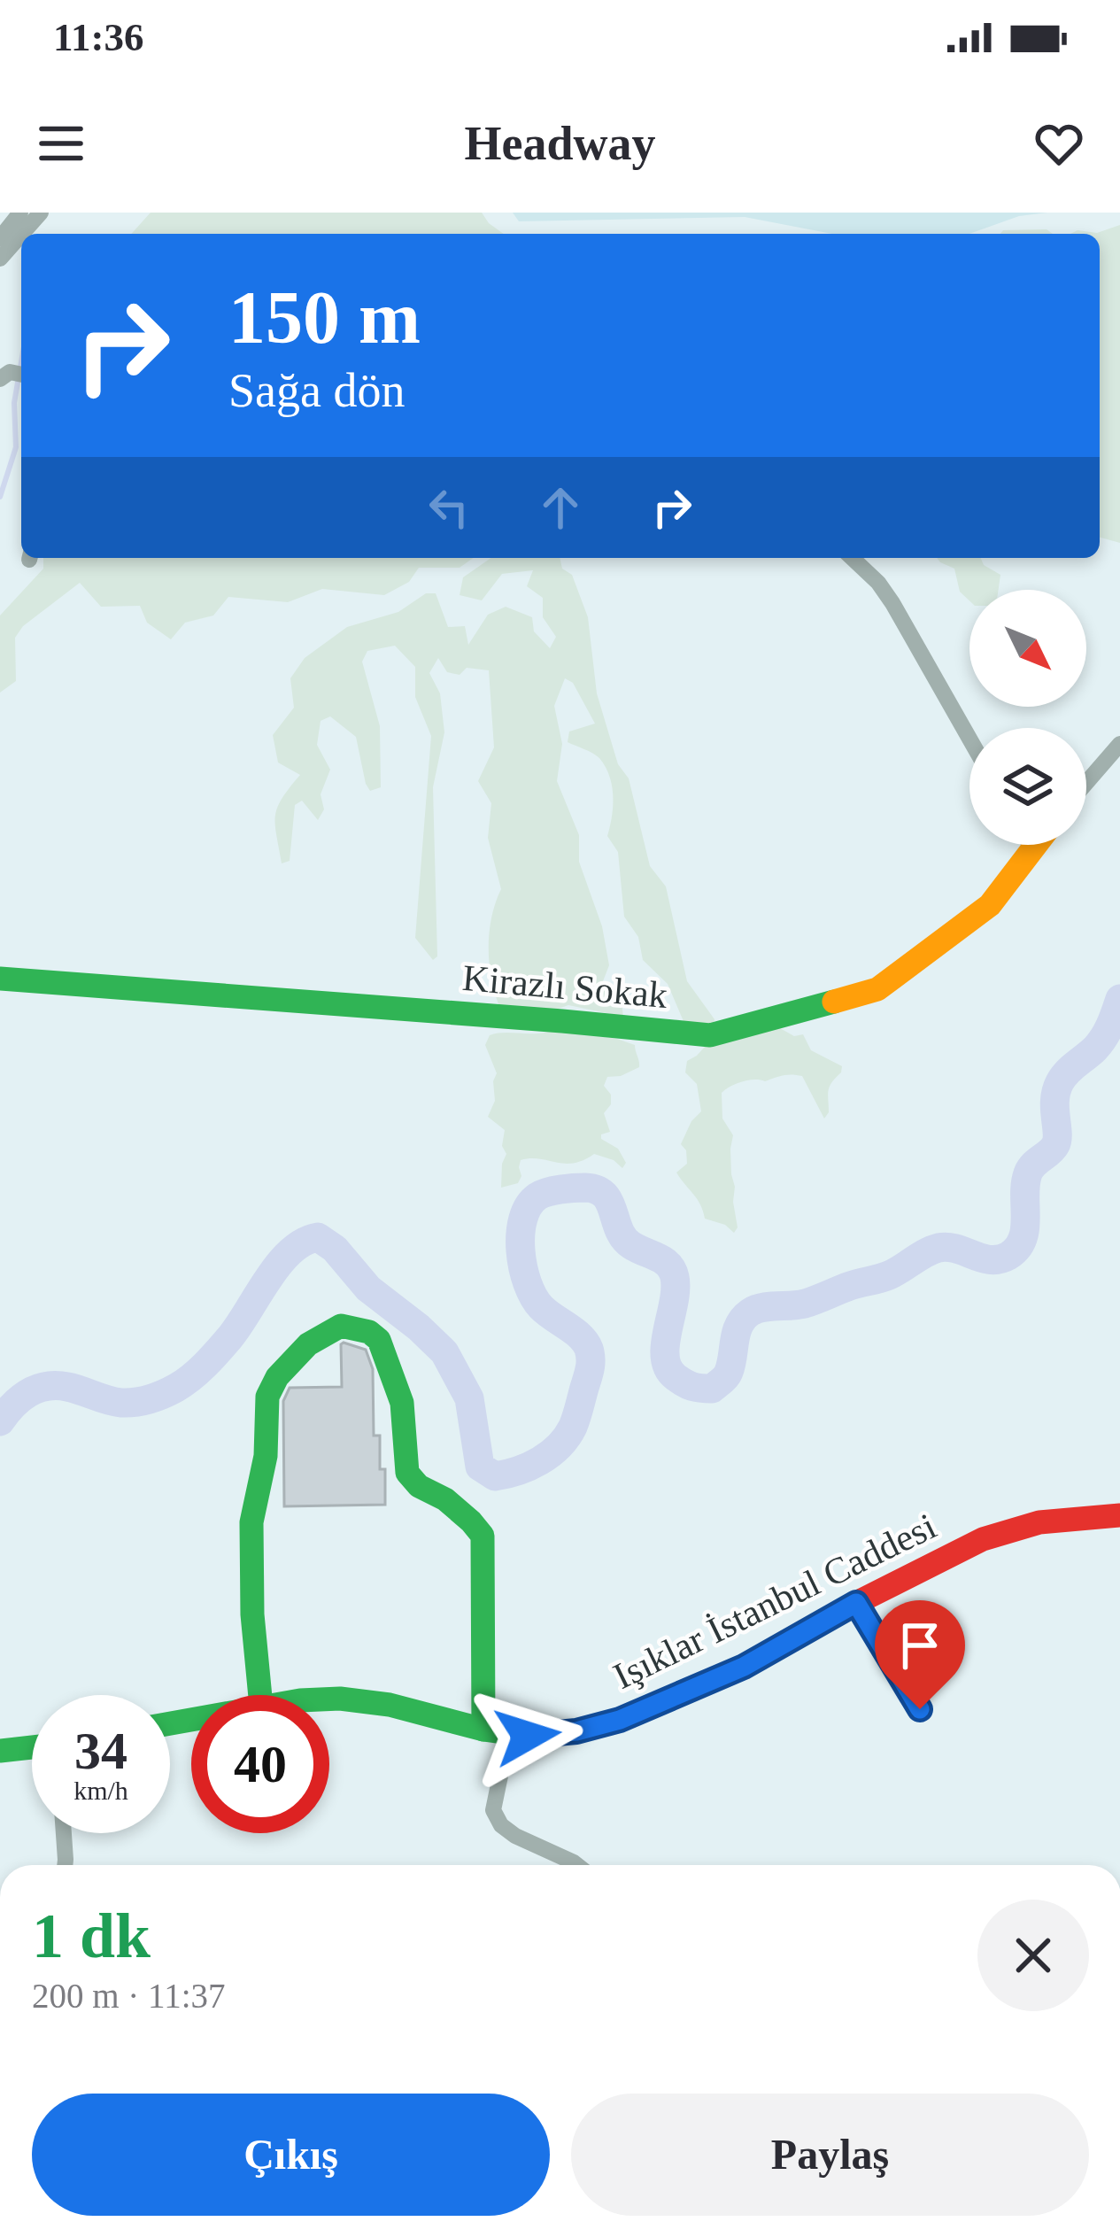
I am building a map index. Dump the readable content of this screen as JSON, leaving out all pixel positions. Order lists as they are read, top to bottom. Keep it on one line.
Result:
{"streets":{"main road":["Kirazlı Sokak","Işıklar İstanbul Caddesi"]},"north":"bottom right","page":{"status":"11:36","header":"Headway","turn":["150 m","Sağa dön"],"speed":"34 km/h","limit":"40","heading":["1 dk","200 m · 11:37"],"buttons":["Çıkış","Paylaş"]}}
